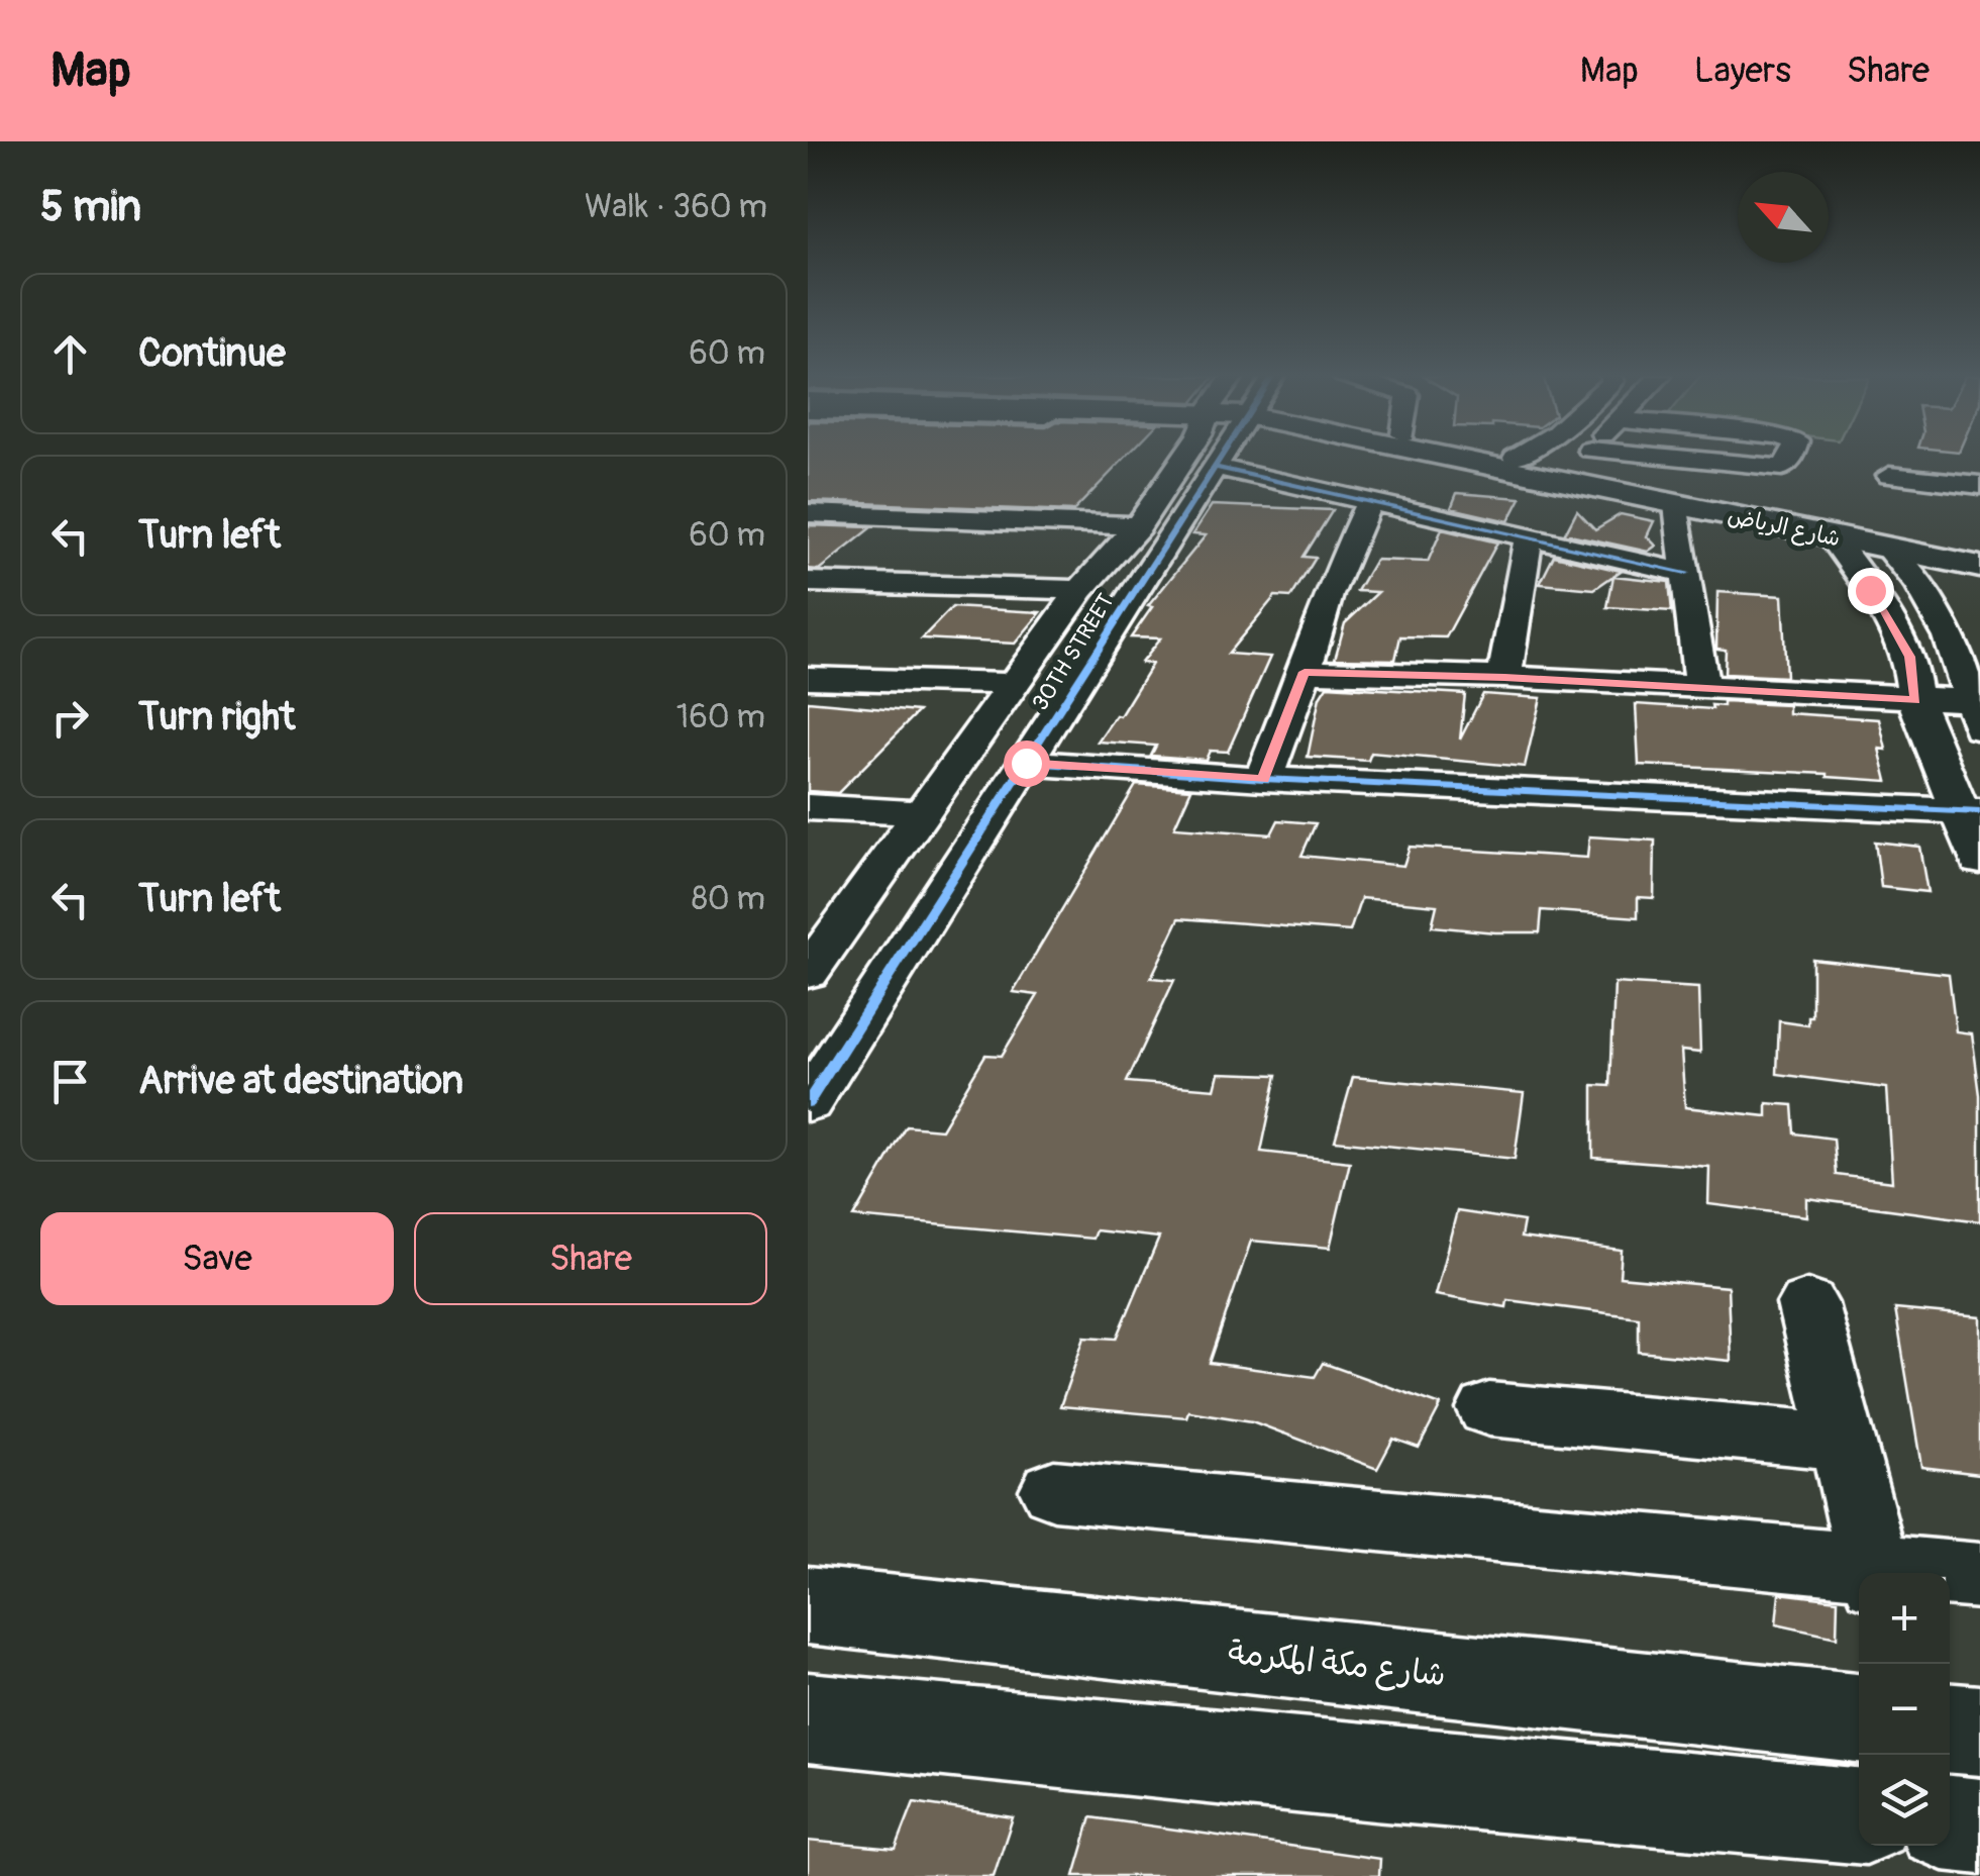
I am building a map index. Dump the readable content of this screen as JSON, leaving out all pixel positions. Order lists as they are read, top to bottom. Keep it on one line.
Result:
{"streets":{"main road":["شارع الرياض","شارع مكة المكرمة"],"street":["30TH STREET"]},"north":"top left","page":{"header":"Map","nav":["Map","Layers","Share"],"heading":["5 min","Walk · 360 m"],"list":[["Continue","60 m"],["Turn left","60 m"],["Turn right","160 m"],["Turn left","80 m"],"Arrive at destination"],"buttons":["Save","Share"],"map_buttons":["+","−"]}}
